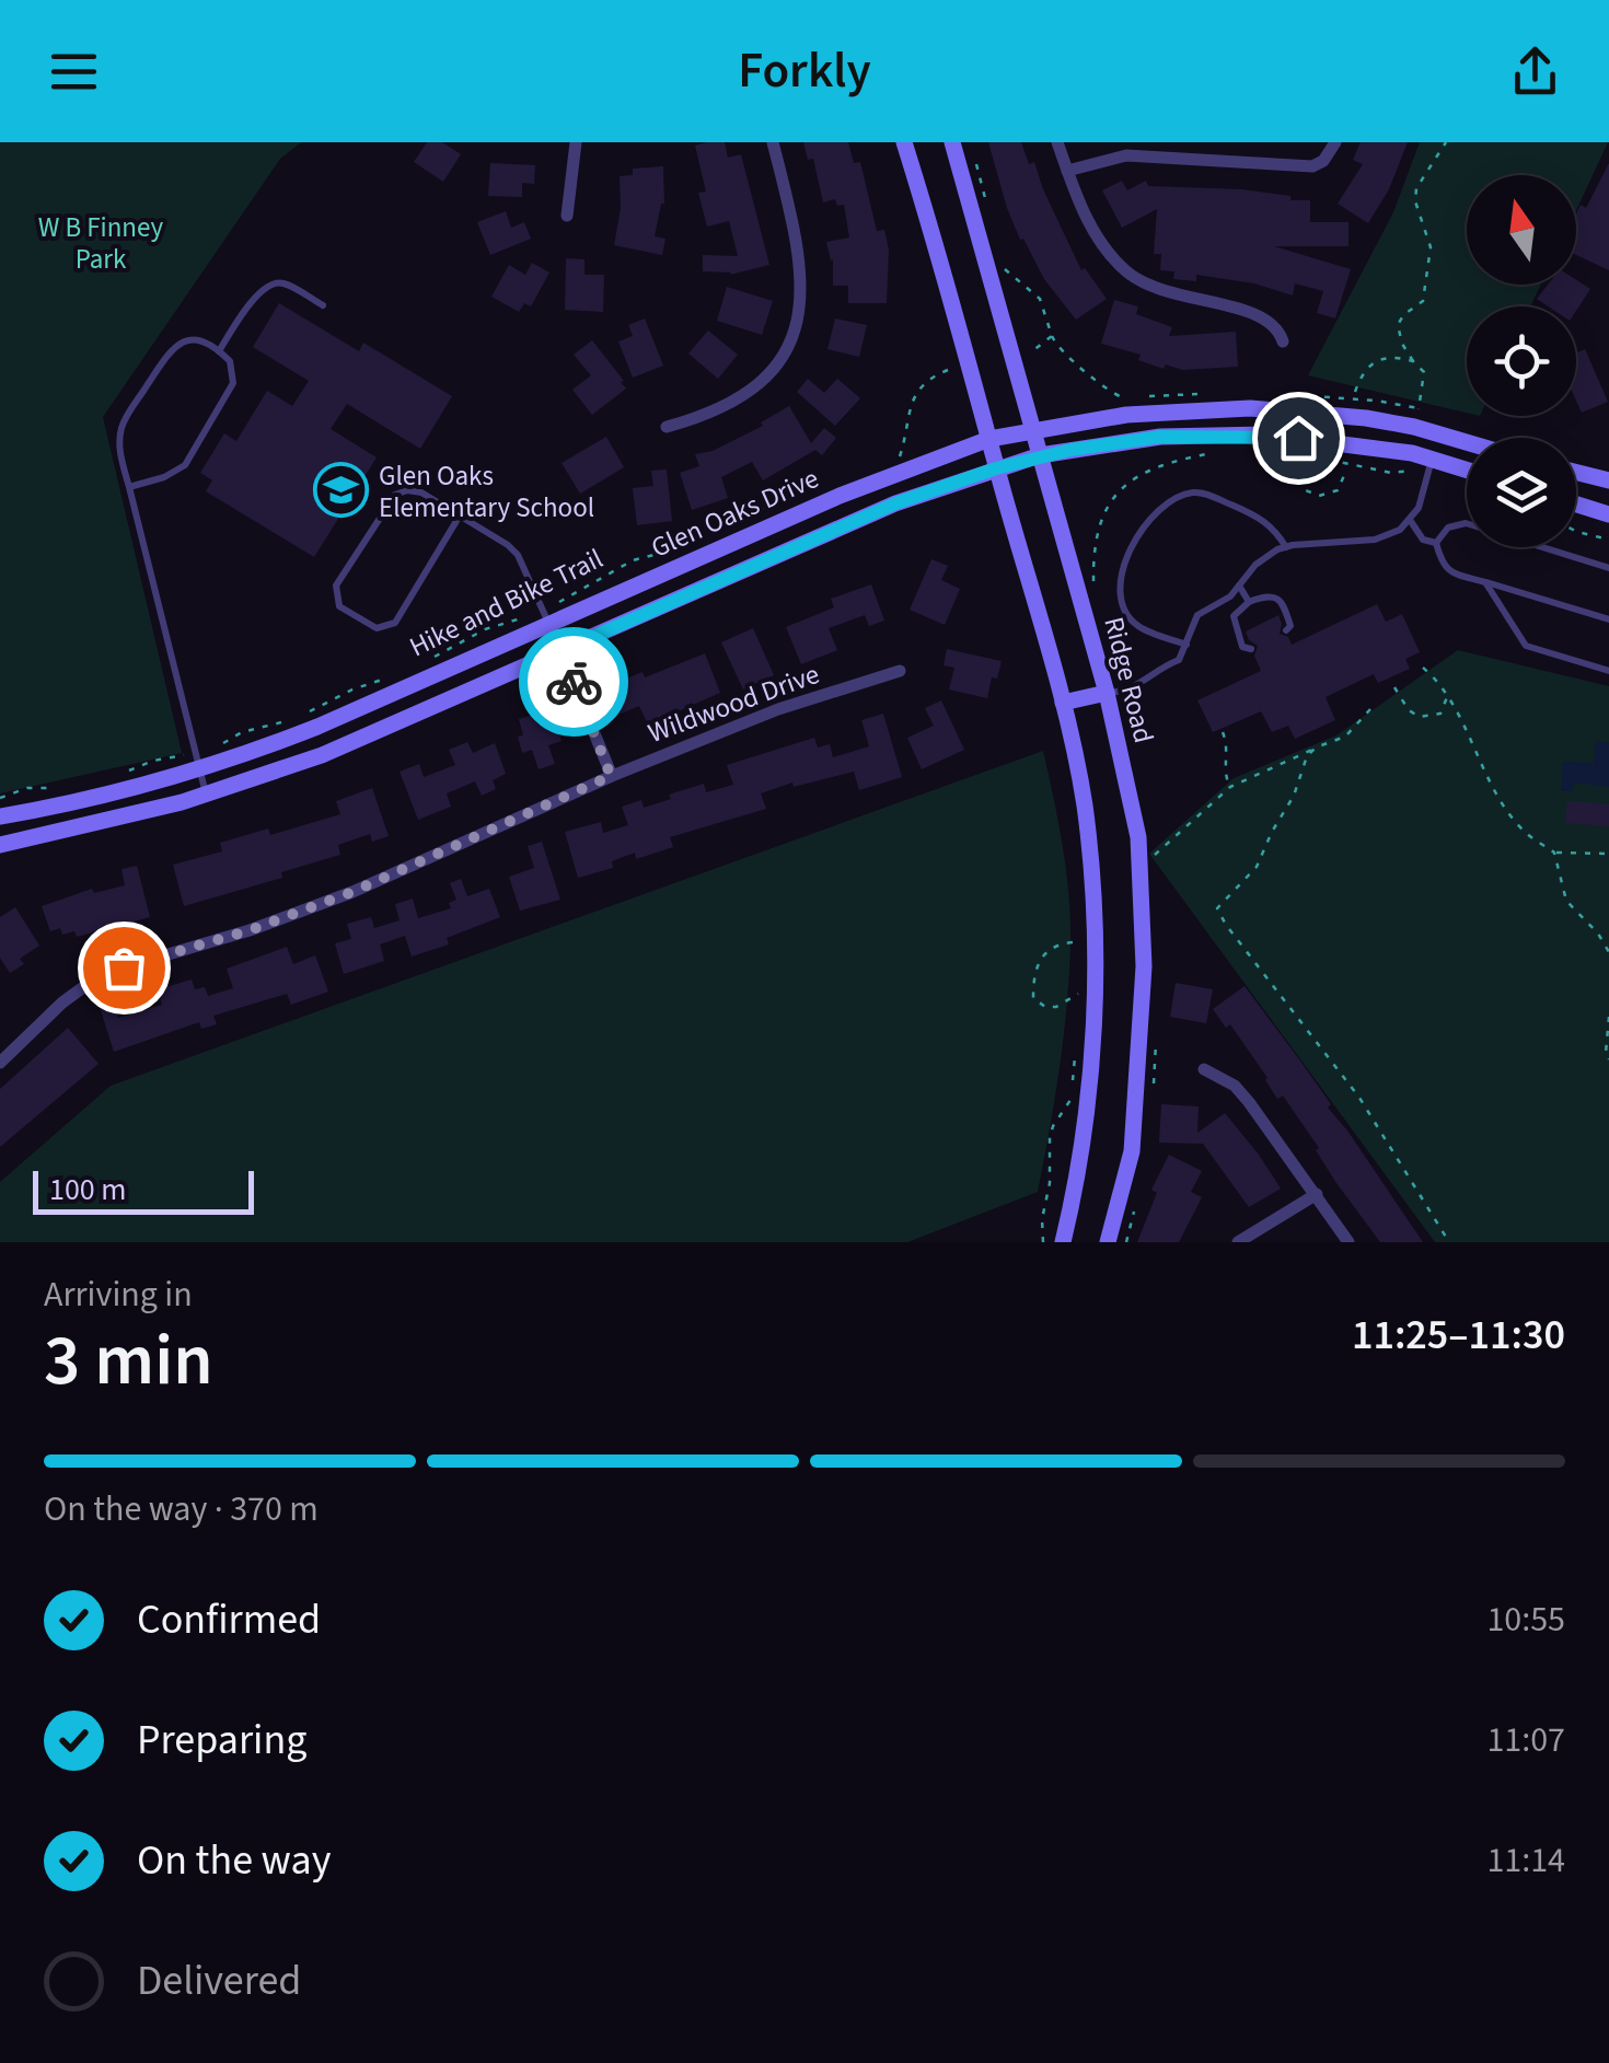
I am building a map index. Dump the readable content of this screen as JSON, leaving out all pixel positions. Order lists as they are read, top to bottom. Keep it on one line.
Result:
{"streets":{"street":["Glen Oaks Drive","Ridge Road","Wildwood Drive"],"path":["Hike and Bike Trail"]},"crossings":[["Glen Oaks Drive","Hike and Bike Trail"],["Glen Oaks Drive","Ridge Road"]],"parks":["W B Finney Park"],"places":{"school or university":["Glen Oaks Elementary School"]},"scale_bar":"100 m","north":"top","page":{"header":"Forkly","scale":"100 m","heading":["3 min","Arriving in","11:25–11:30"],"bar":"On the way · 370 m","list":[["Confirmed","10:55"],["Preparing","11:07"],["On the way","11:14"],"Delivered"]}}
